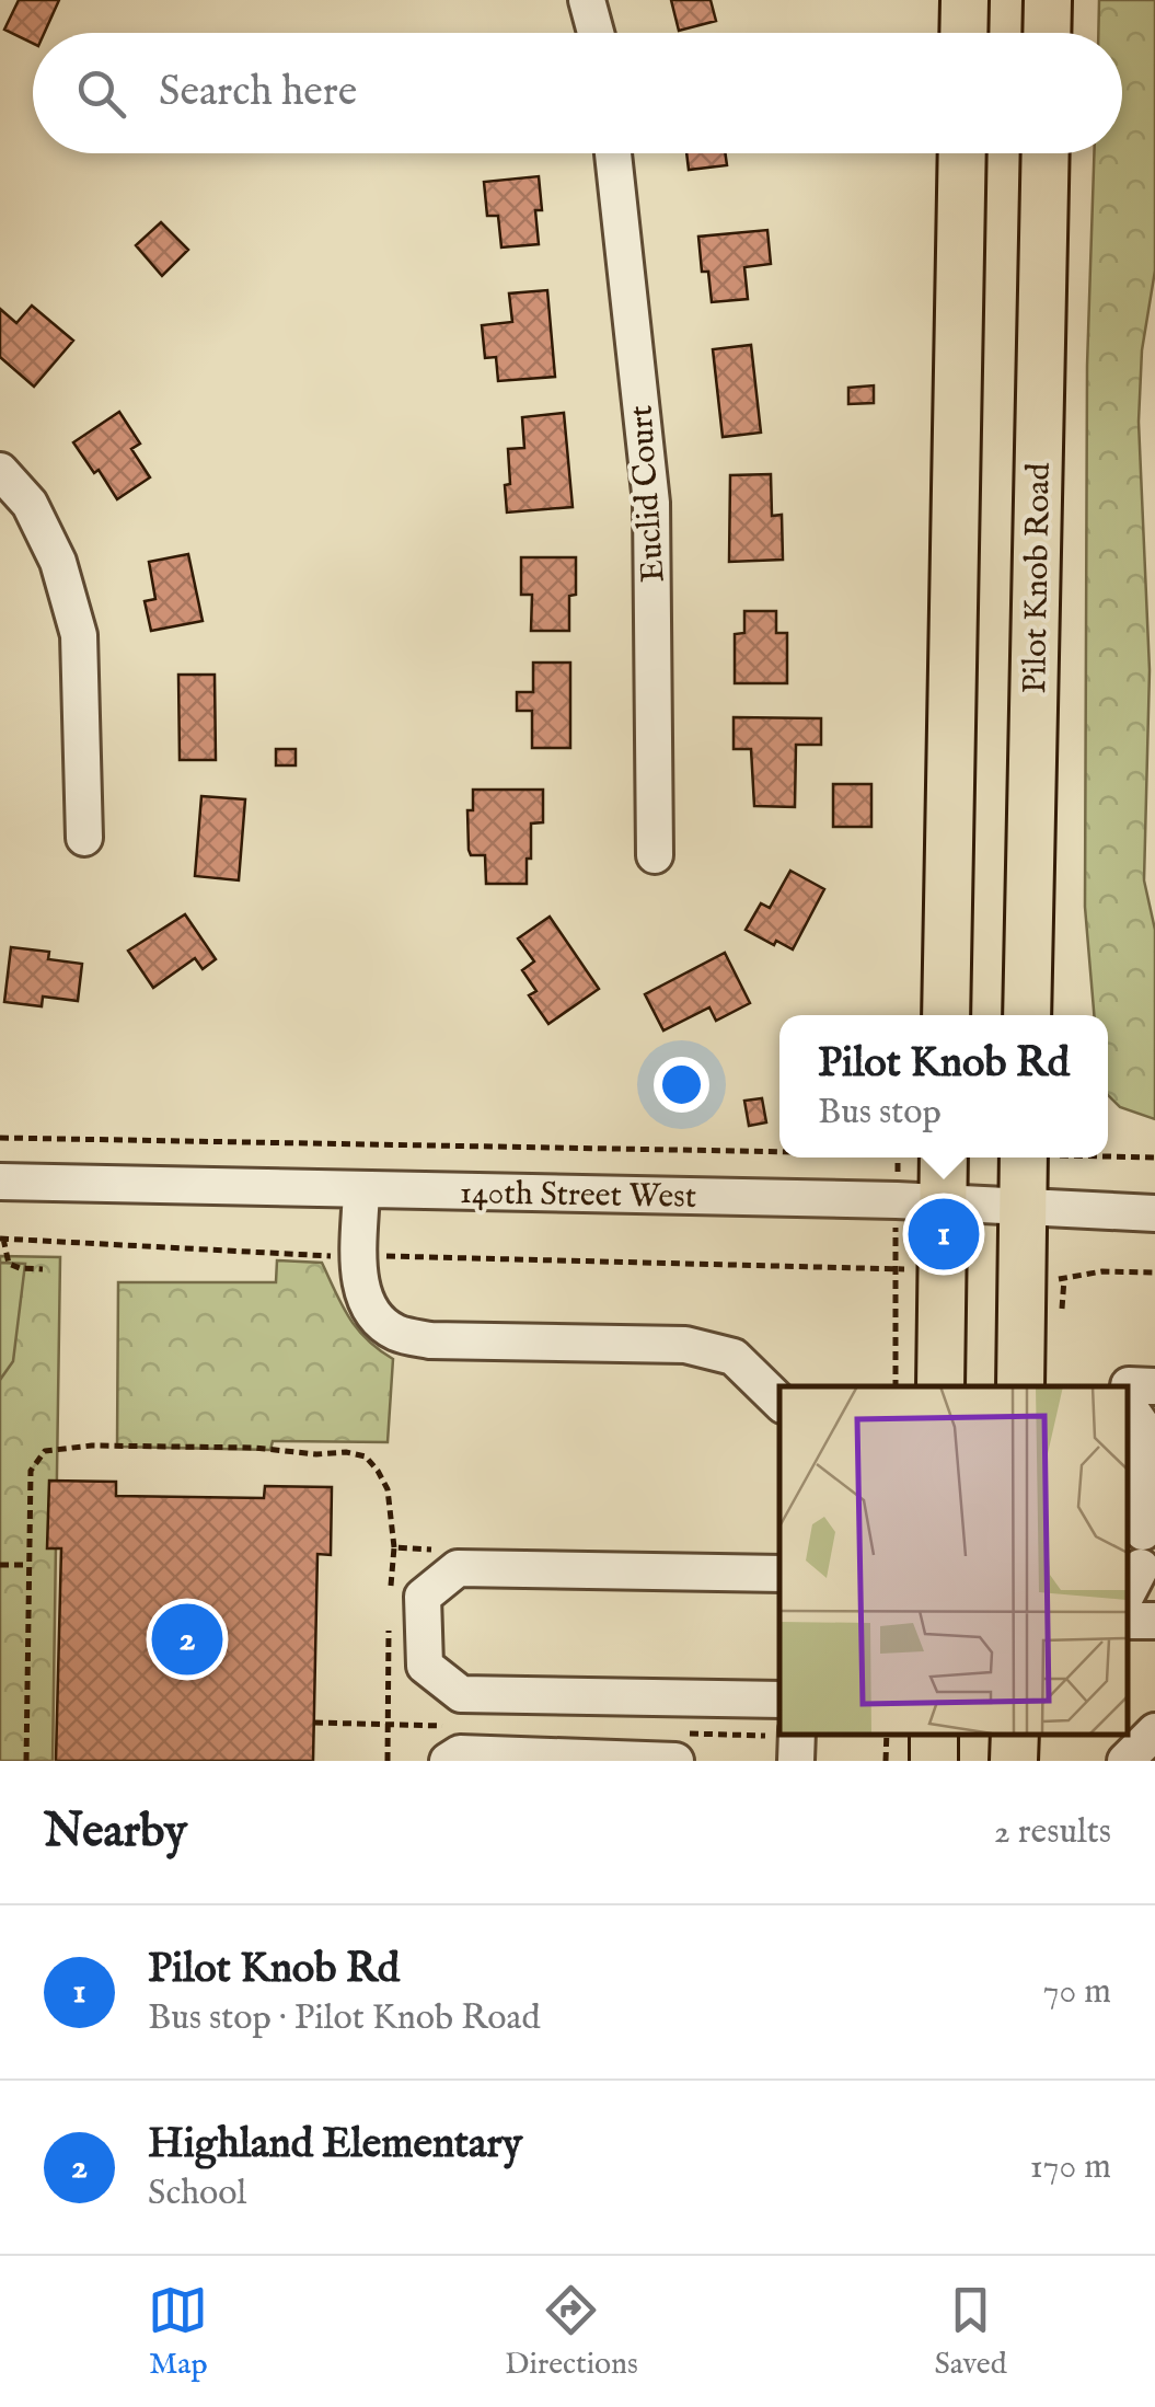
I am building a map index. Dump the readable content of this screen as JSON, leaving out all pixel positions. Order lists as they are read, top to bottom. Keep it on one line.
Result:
{"streets":{"main road":["Pilot Knob Road"],"street":["Euclid Court","140th Street West"]},"page":{"search":"Search here","popup":["Pilot Knob Rd","Bus stop"],"pins":["1","2"],"heading":["Nearby","2 results"],"list":[{"mark":"1","name":"Pilot Knob Rd","note":"Bus stop · Pilot Knob Road","value":"70 m"},{"mark":"2","name":"Highland Elementary","note":"School","value":"170 m"}],"nav":["Map","Directions","Saved"]}}
